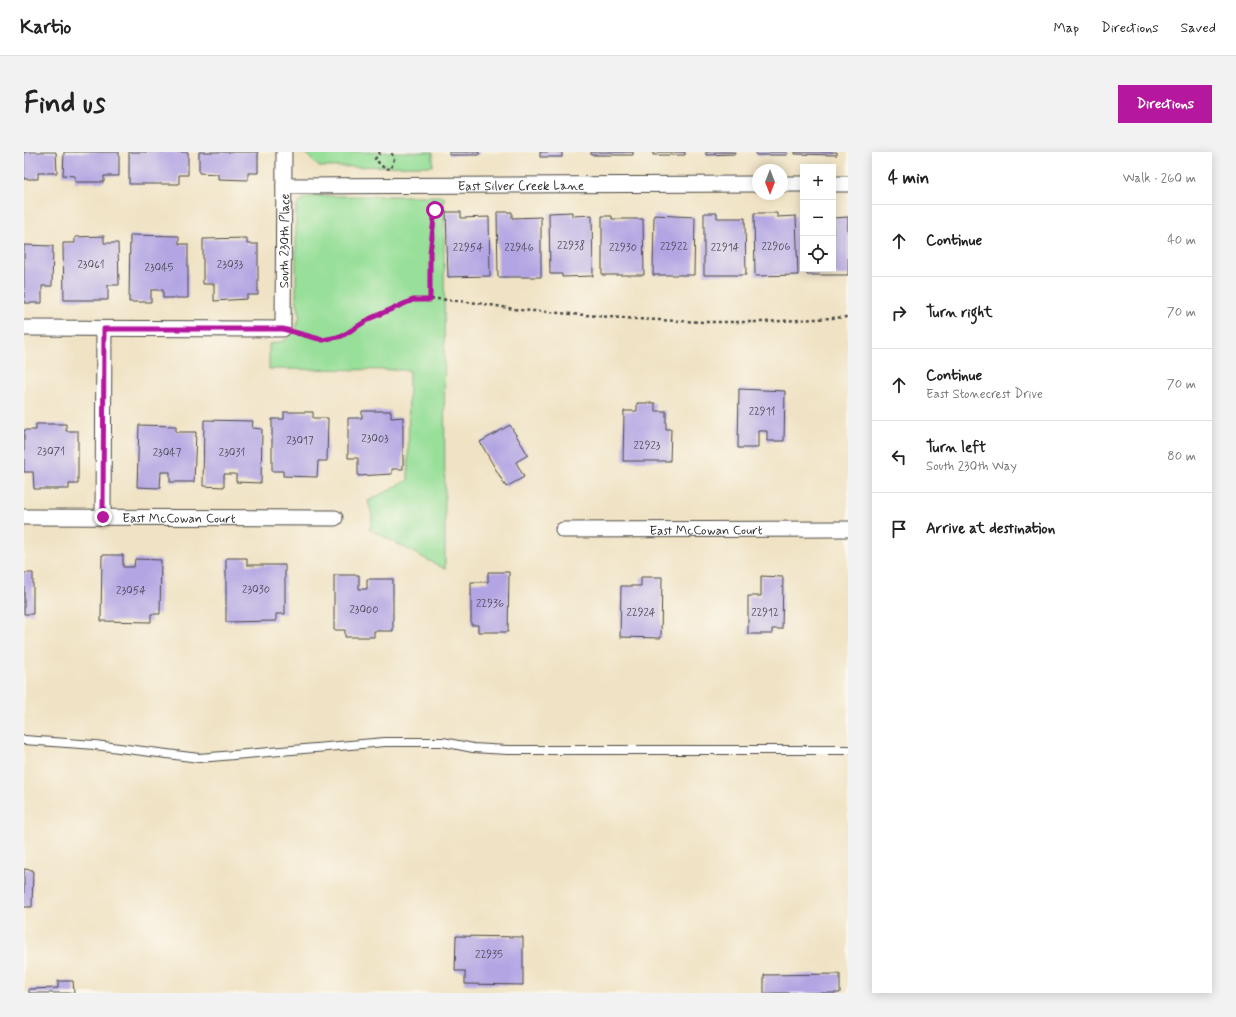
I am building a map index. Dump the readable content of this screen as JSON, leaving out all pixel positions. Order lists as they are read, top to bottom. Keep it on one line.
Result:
{"streets":{"street":["East Silver Creek Lane","South 230th Place","East McCowan Court"]},"crossings":[["East Silver Creek Lane","South 230th Place"]],"house_numbers":["22938","22922","22906","22954","22946","22930","22914","23061","23033","23045","22911","23003","23017","22923","23071","23047","23031","23030","23054","22936","23000","22924","22912","22935"],"north":"bottom","page":{"header":"Kartio","nav":["Map","Directions","Saved"],"buttons":"Directions","title":"Find us","heading":["4 min","Walk · 260 m"],"map_buttons":["+","−"],"list":[["Continue","40 m"],["Turn right","70 m"],["Continue","East Stonecrest Drive","70 m"],["Turn left","South 230th Way","80 m"],"Arrive at destination"]}}
